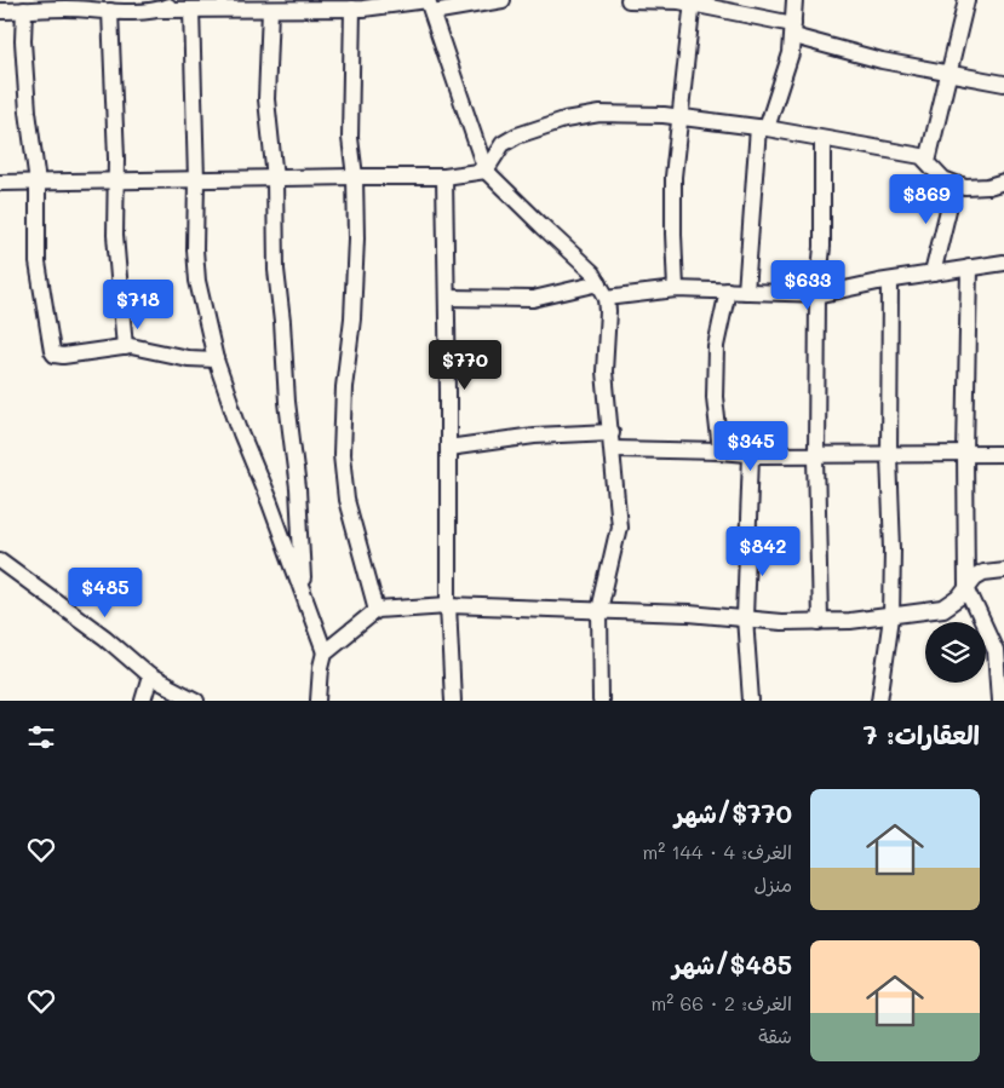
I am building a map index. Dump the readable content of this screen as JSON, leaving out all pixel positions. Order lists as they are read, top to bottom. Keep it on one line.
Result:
{"page":{"price":["$869","$633","$718","$770","$345","$842","$485"],"heading":"العقارات: 7","list":[{"name":"$770/شهر","note":"الغرف: 4 · 144 m² · منزل"},{"name":"$485/شهر","note":"الغرف: 2 · 66 m² · شقة"}]}}
